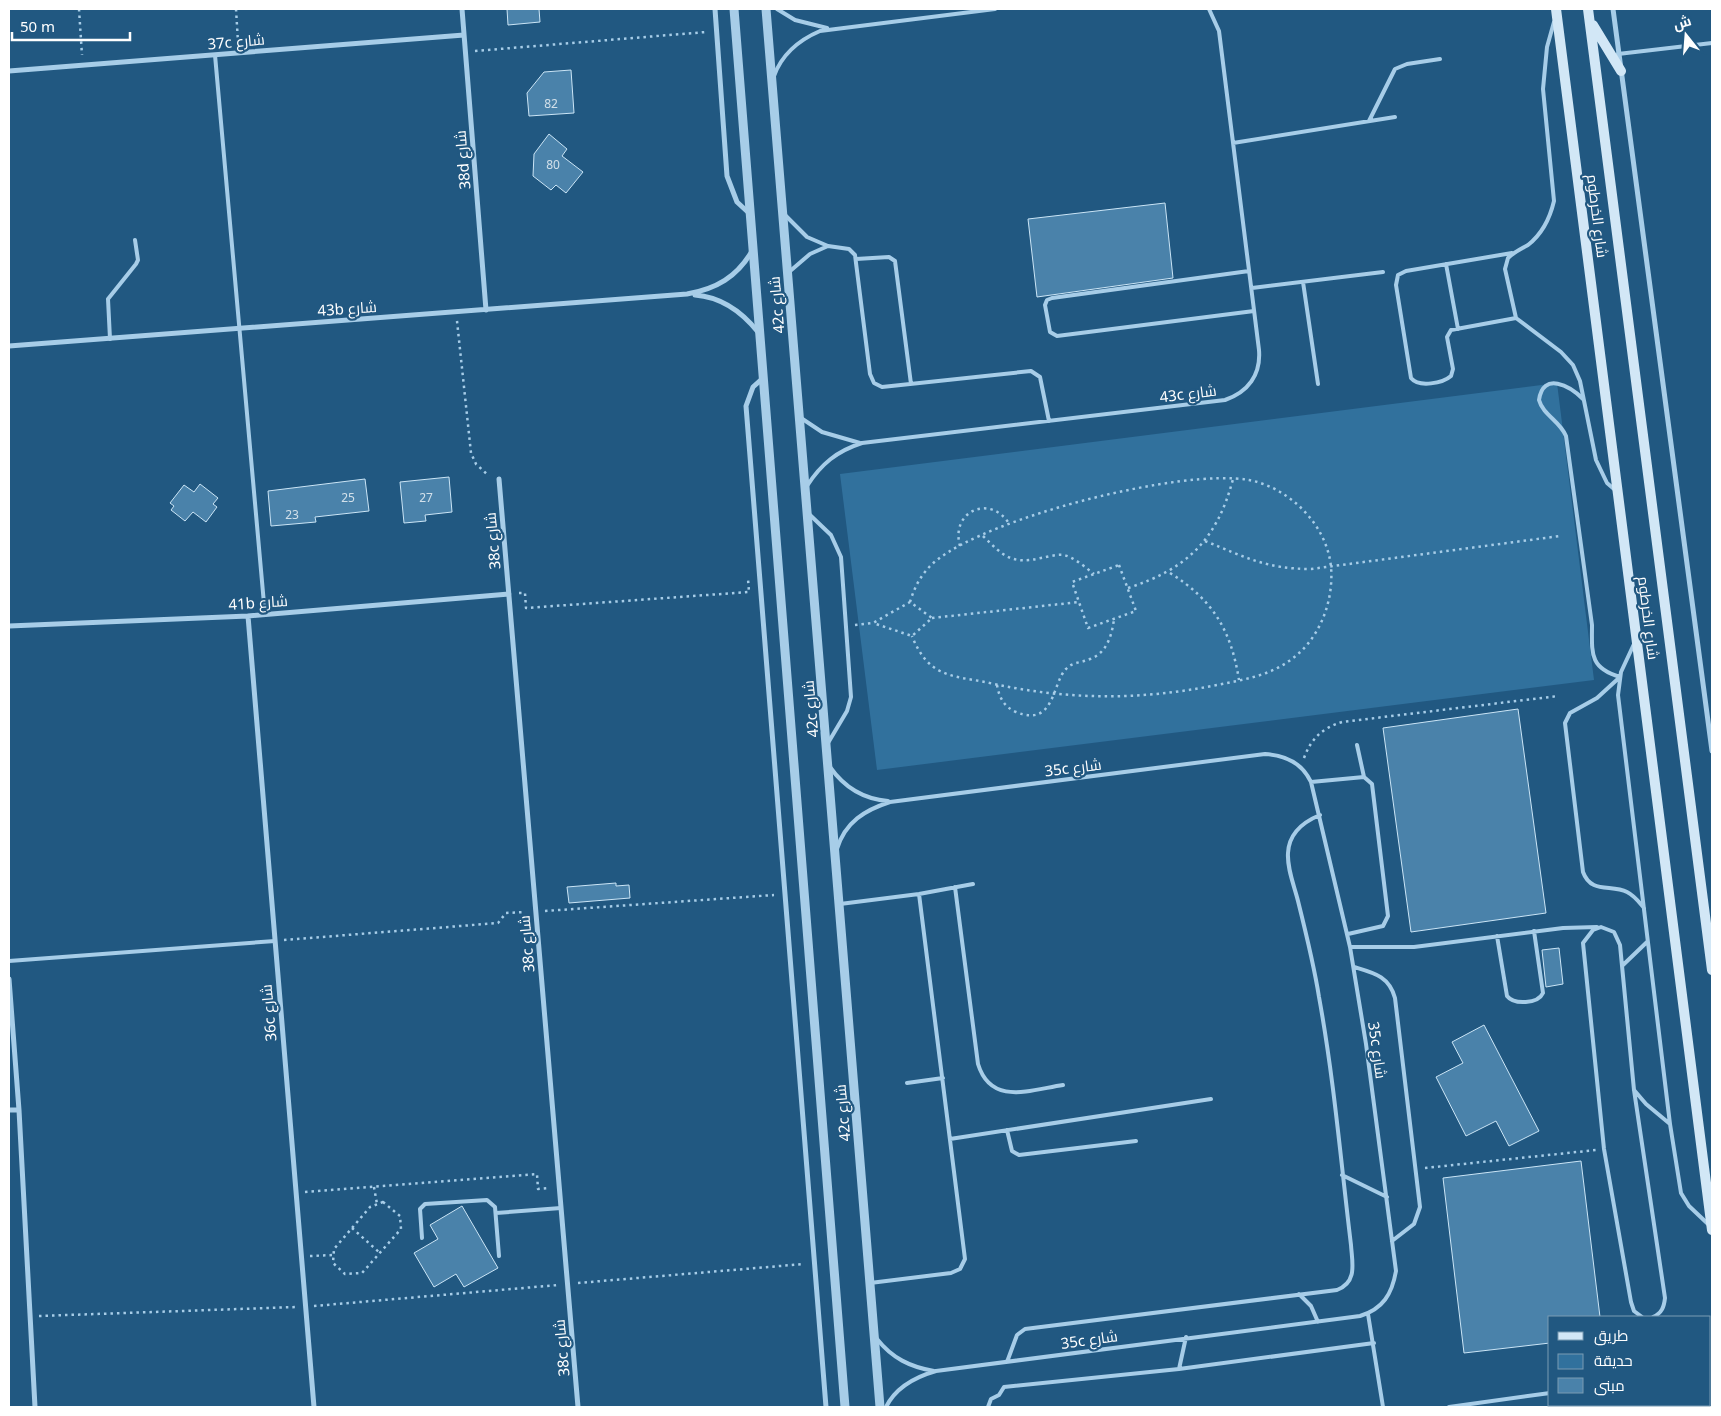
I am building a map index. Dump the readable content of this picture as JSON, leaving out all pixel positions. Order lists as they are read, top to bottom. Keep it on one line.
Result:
{"streets":{"main road":["شارع الخرطوم"],"street":["37c شارع","38d شارع","42c شارع","43b شارع","38c شارع","41b شارع","36c شارع"],"lane":["43c شارع","35c شارع"]},"crossings":[["37c شارع","38d شارع"],["38d شارع","43b شارع"],["42c شارع","43b شارع"],["42c شارع","43c شارع"],["42c شارع","35c شارع"],["38c شارع","41b شارع"],["41b شارع","36c شارع"]],"house_numbers":["82","80","25","27","23"],"legend":["طريق","حديقة","مبنى"],"scale_bar":"50 m","north":"top"}
